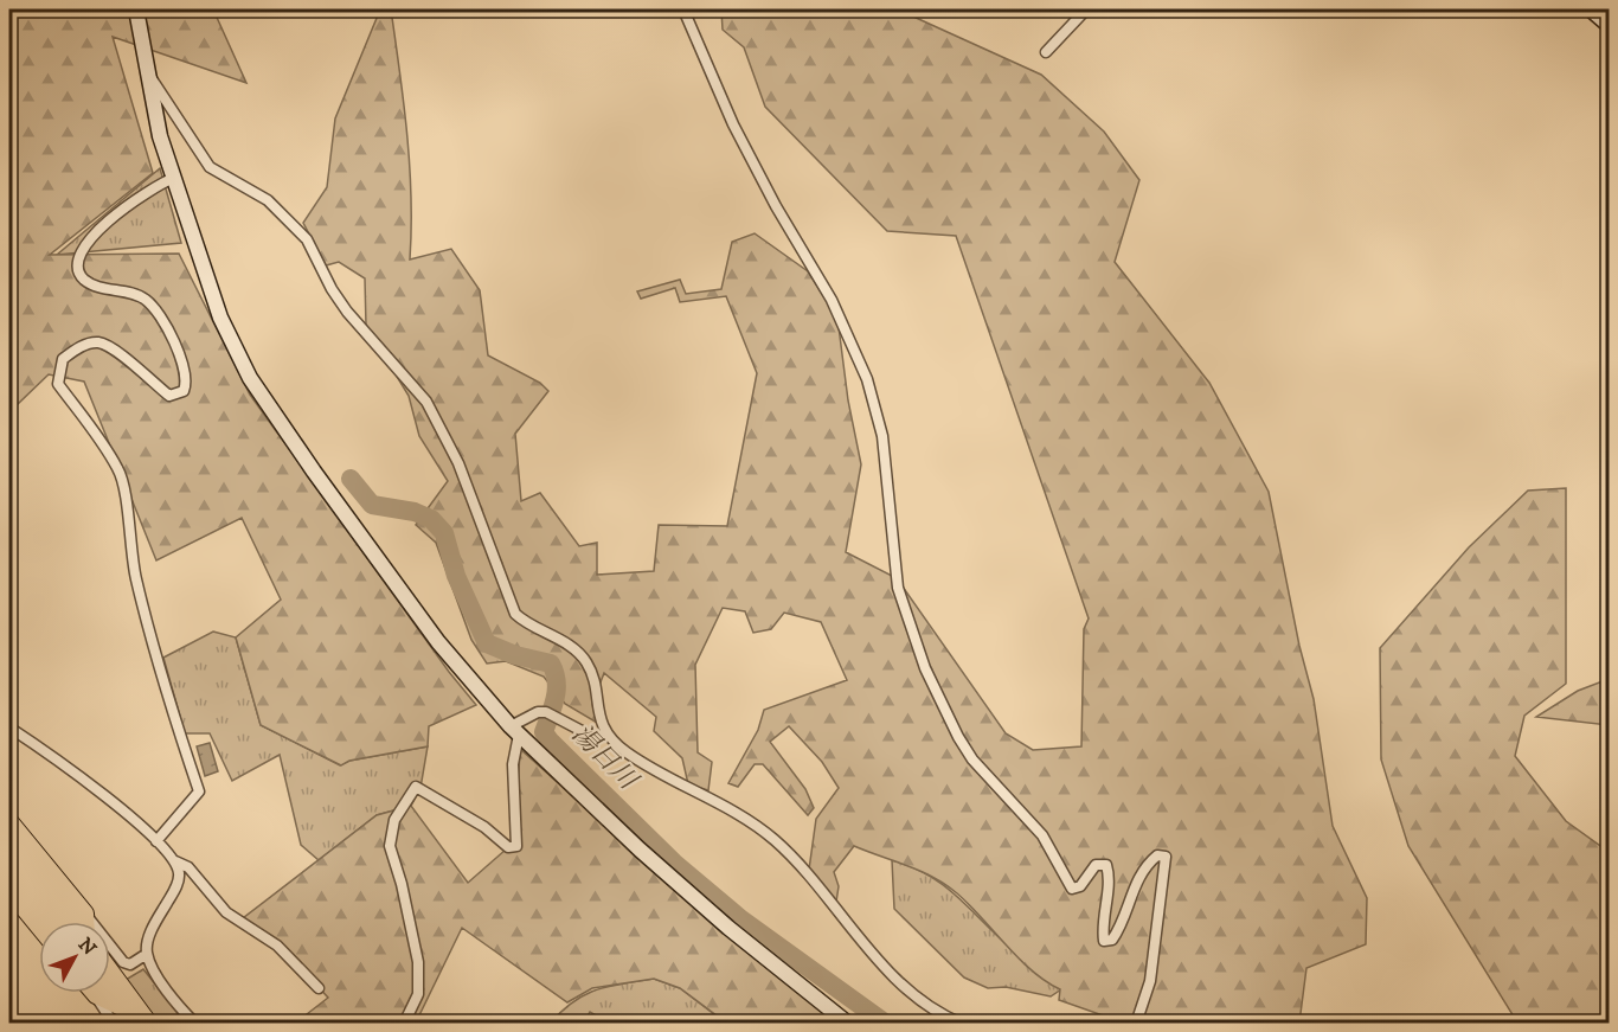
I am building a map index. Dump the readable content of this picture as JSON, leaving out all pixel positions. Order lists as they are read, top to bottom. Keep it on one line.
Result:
{"water":["湯日川"],"north":"top right"}
